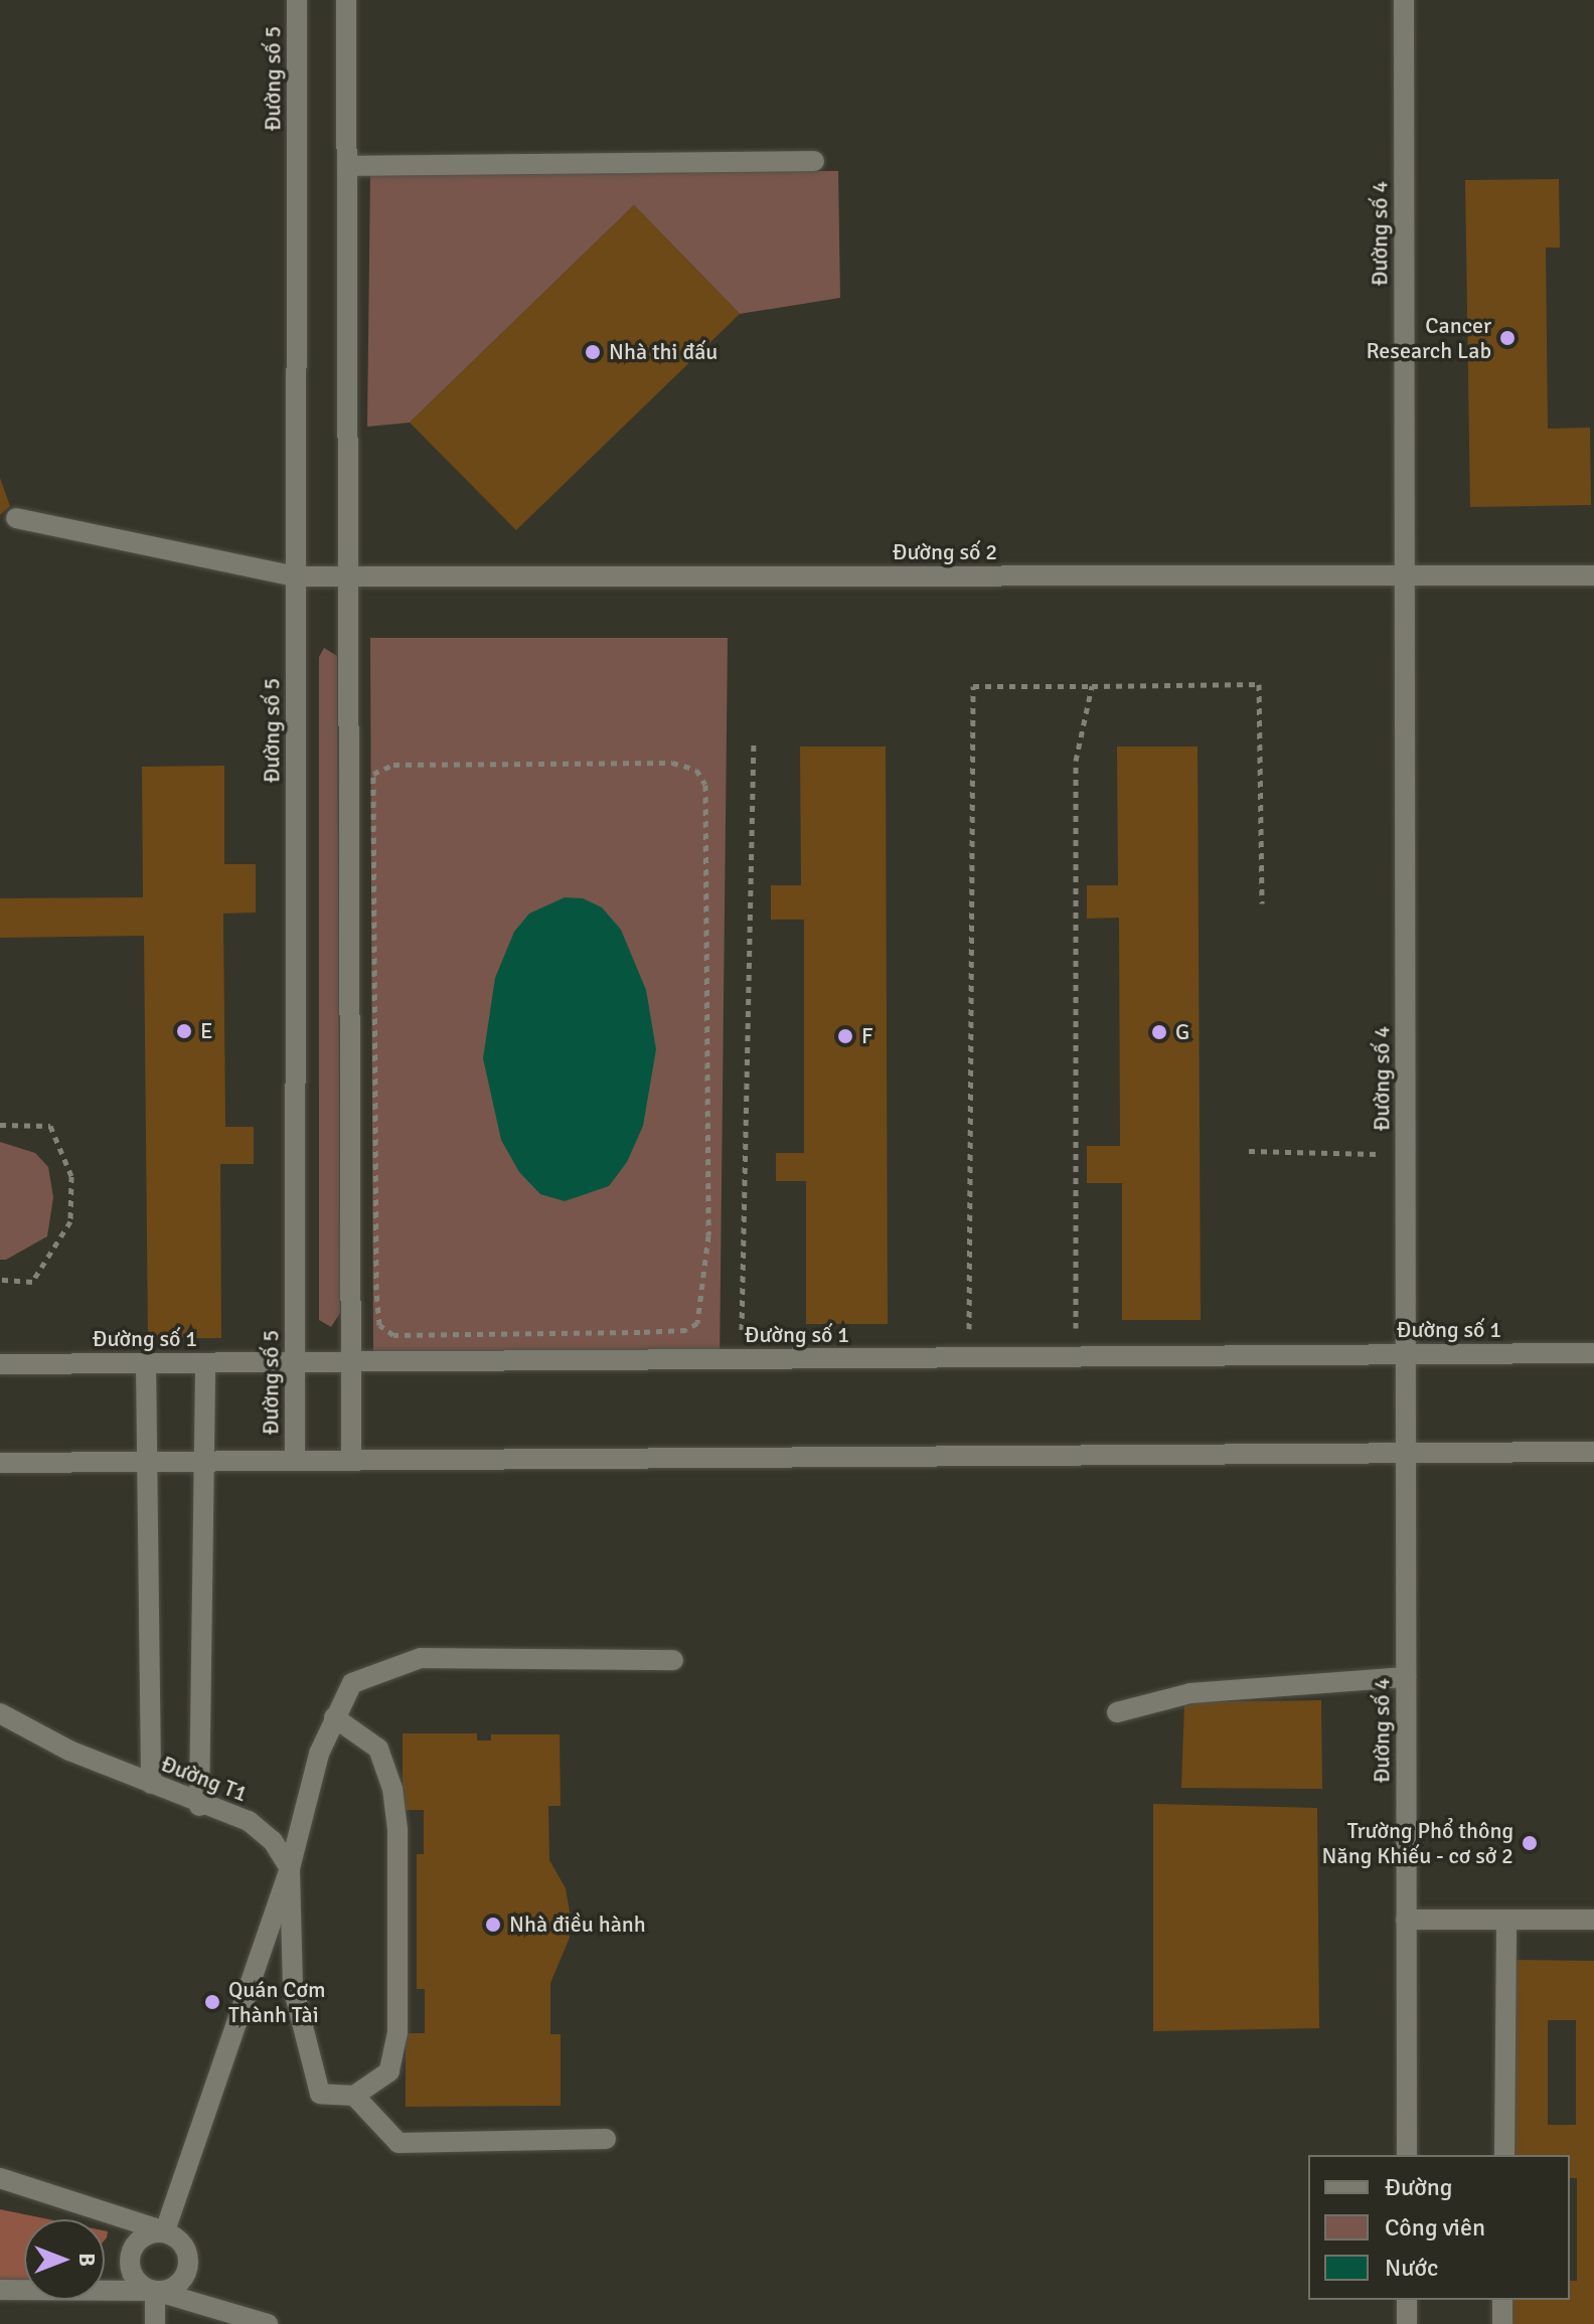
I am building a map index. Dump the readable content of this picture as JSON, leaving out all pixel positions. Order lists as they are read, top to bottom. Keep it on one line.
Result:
{"streets":{"street":["Đường số 5","Đường số 4","Đường số 2","Đường số 1","Đường T1"]},"crossings":[["Đường số 5","Đường số 2"],["Đường số 5","Đường số 1"],["Đường số 4","Đường số 2"],["Đường số 4","Đường số 1"]],"places":["Cancer Research Lab","Nhà thi đấu","E","G","F","Trường Phổ thông Năng Khiếu - cơ sở 2","Nhà điều hành","Quán Cơm Thành Tài"],"legend":["Đường","Công viên","Nước"],"north":"right"}
